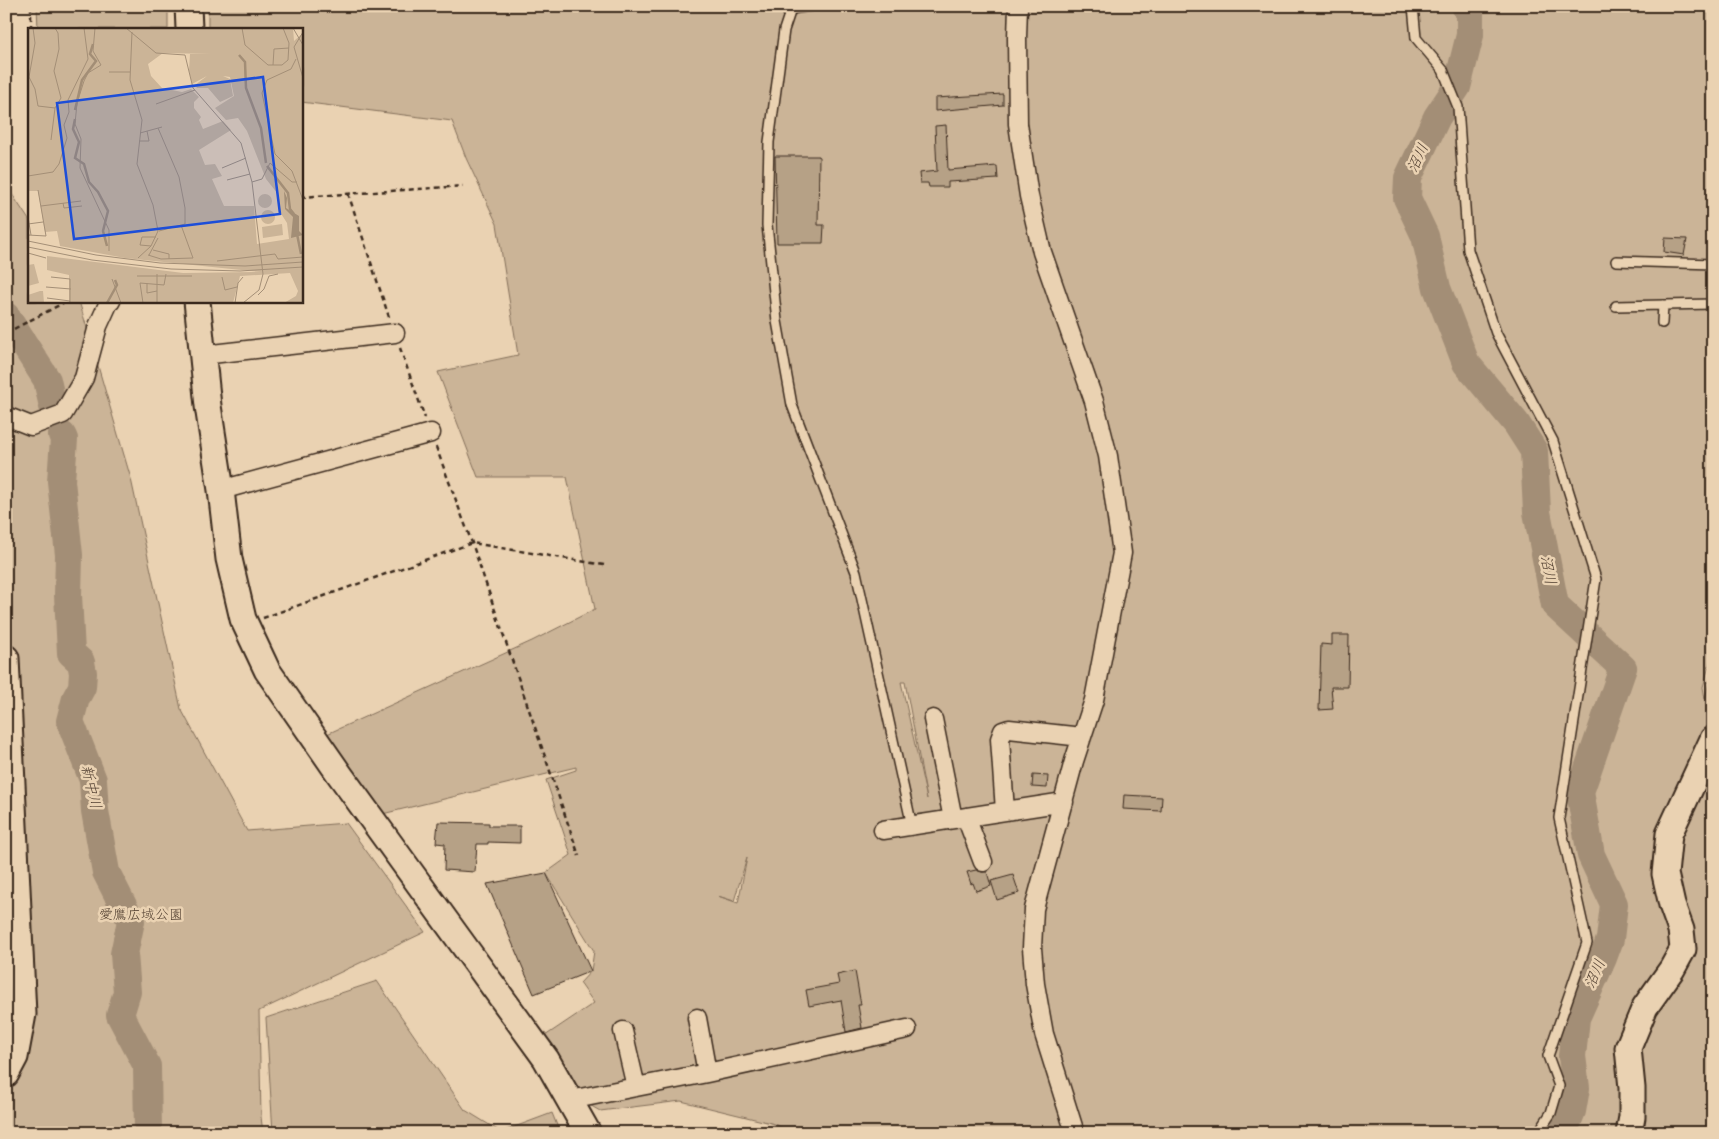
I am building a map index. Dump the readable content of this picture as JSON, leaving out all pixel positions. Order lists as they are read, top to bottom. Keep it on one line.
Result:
{"water":["沼川","新中川"],"parks":["愛鷹広域公園"]}
